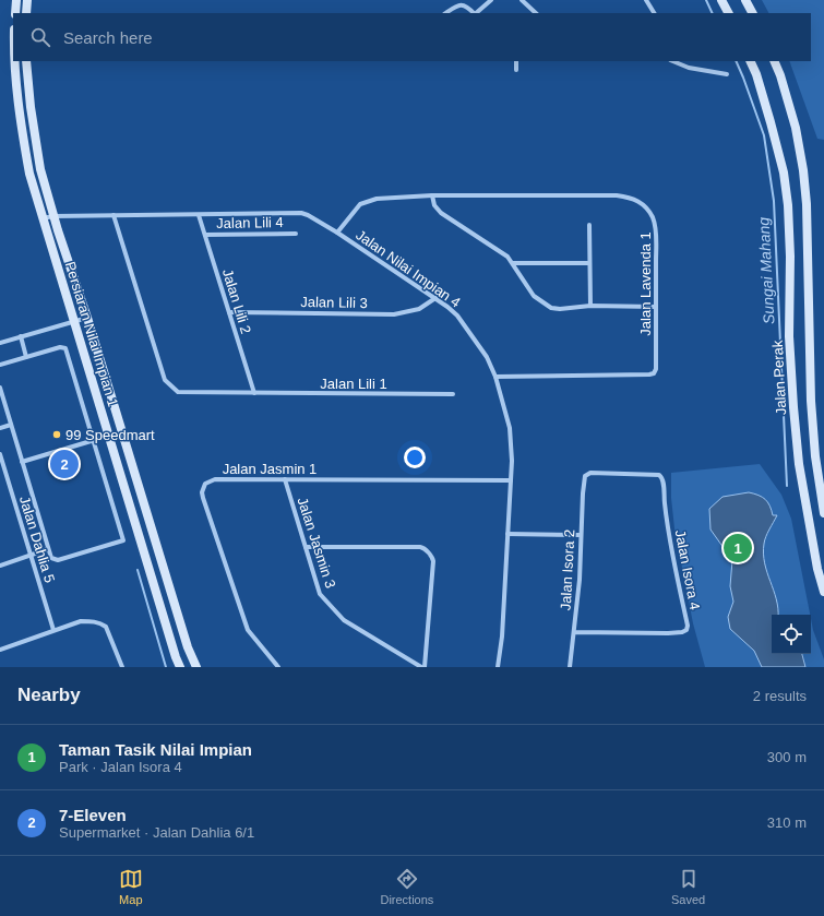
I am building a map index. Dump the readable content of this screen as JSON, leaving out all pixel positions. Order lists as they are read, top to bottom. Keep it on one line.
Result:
{"streets":{"street":["Jalan Lili 4","Jalan Nilai Impian 4","Jalan Lavenda 1","Jalan Lili 2","Jalan Lili 3","Persiaran Nilai Impian 1","Jalan Perak","Jalan Lili 1","Jalan Jasmin 1","Jalan Dahlia 5","Jalan Jasmin 3","Jalan Isora 2","Jalan Isora 4"]},"crossings":[["Jalan Lili 4","Jalan Lili 2"],["Jalan Nilai Impian 4","Jalan Lavenda 1"],["Jalan Nilai Impian 4","Jalan Lili 2"],["Jalan Nilai Impian 4","Jalan Lili 3"],["Jalan Nilai Impian 4","Persiaran Nilai Impian 1"],["Jalan Nilai Impian 4","Jalan Lili 1"],["Jalan Nilai Impian 4","Jalan Jasmin 1"],["Jalan Lili 2","Jalan Lili 3"],["Jalan Lili 2","Jalan Lili 1"],["Jalan Jasmin 1","Jalan Jasmin 3"],["Jalan Isora 2","Jalan Isora 4"]],"water":["Sungai Mahang"],"places":["99 Speedmart"],"page":{"search":"Search here","pins":["2","1"],"heading":["Nearby","2 results"],"list":[{"mark":"1","name":"Taman Tasik Nilai Impian","note":"Park · Jalan Isora 4","value":"300 m"},{"mark":"2","name":"7-Eleven","note":"Supermarket · Jalan Dahlia 6/1","value":"310 m"}],"nav":["Map","Directions","Saved"]}}
